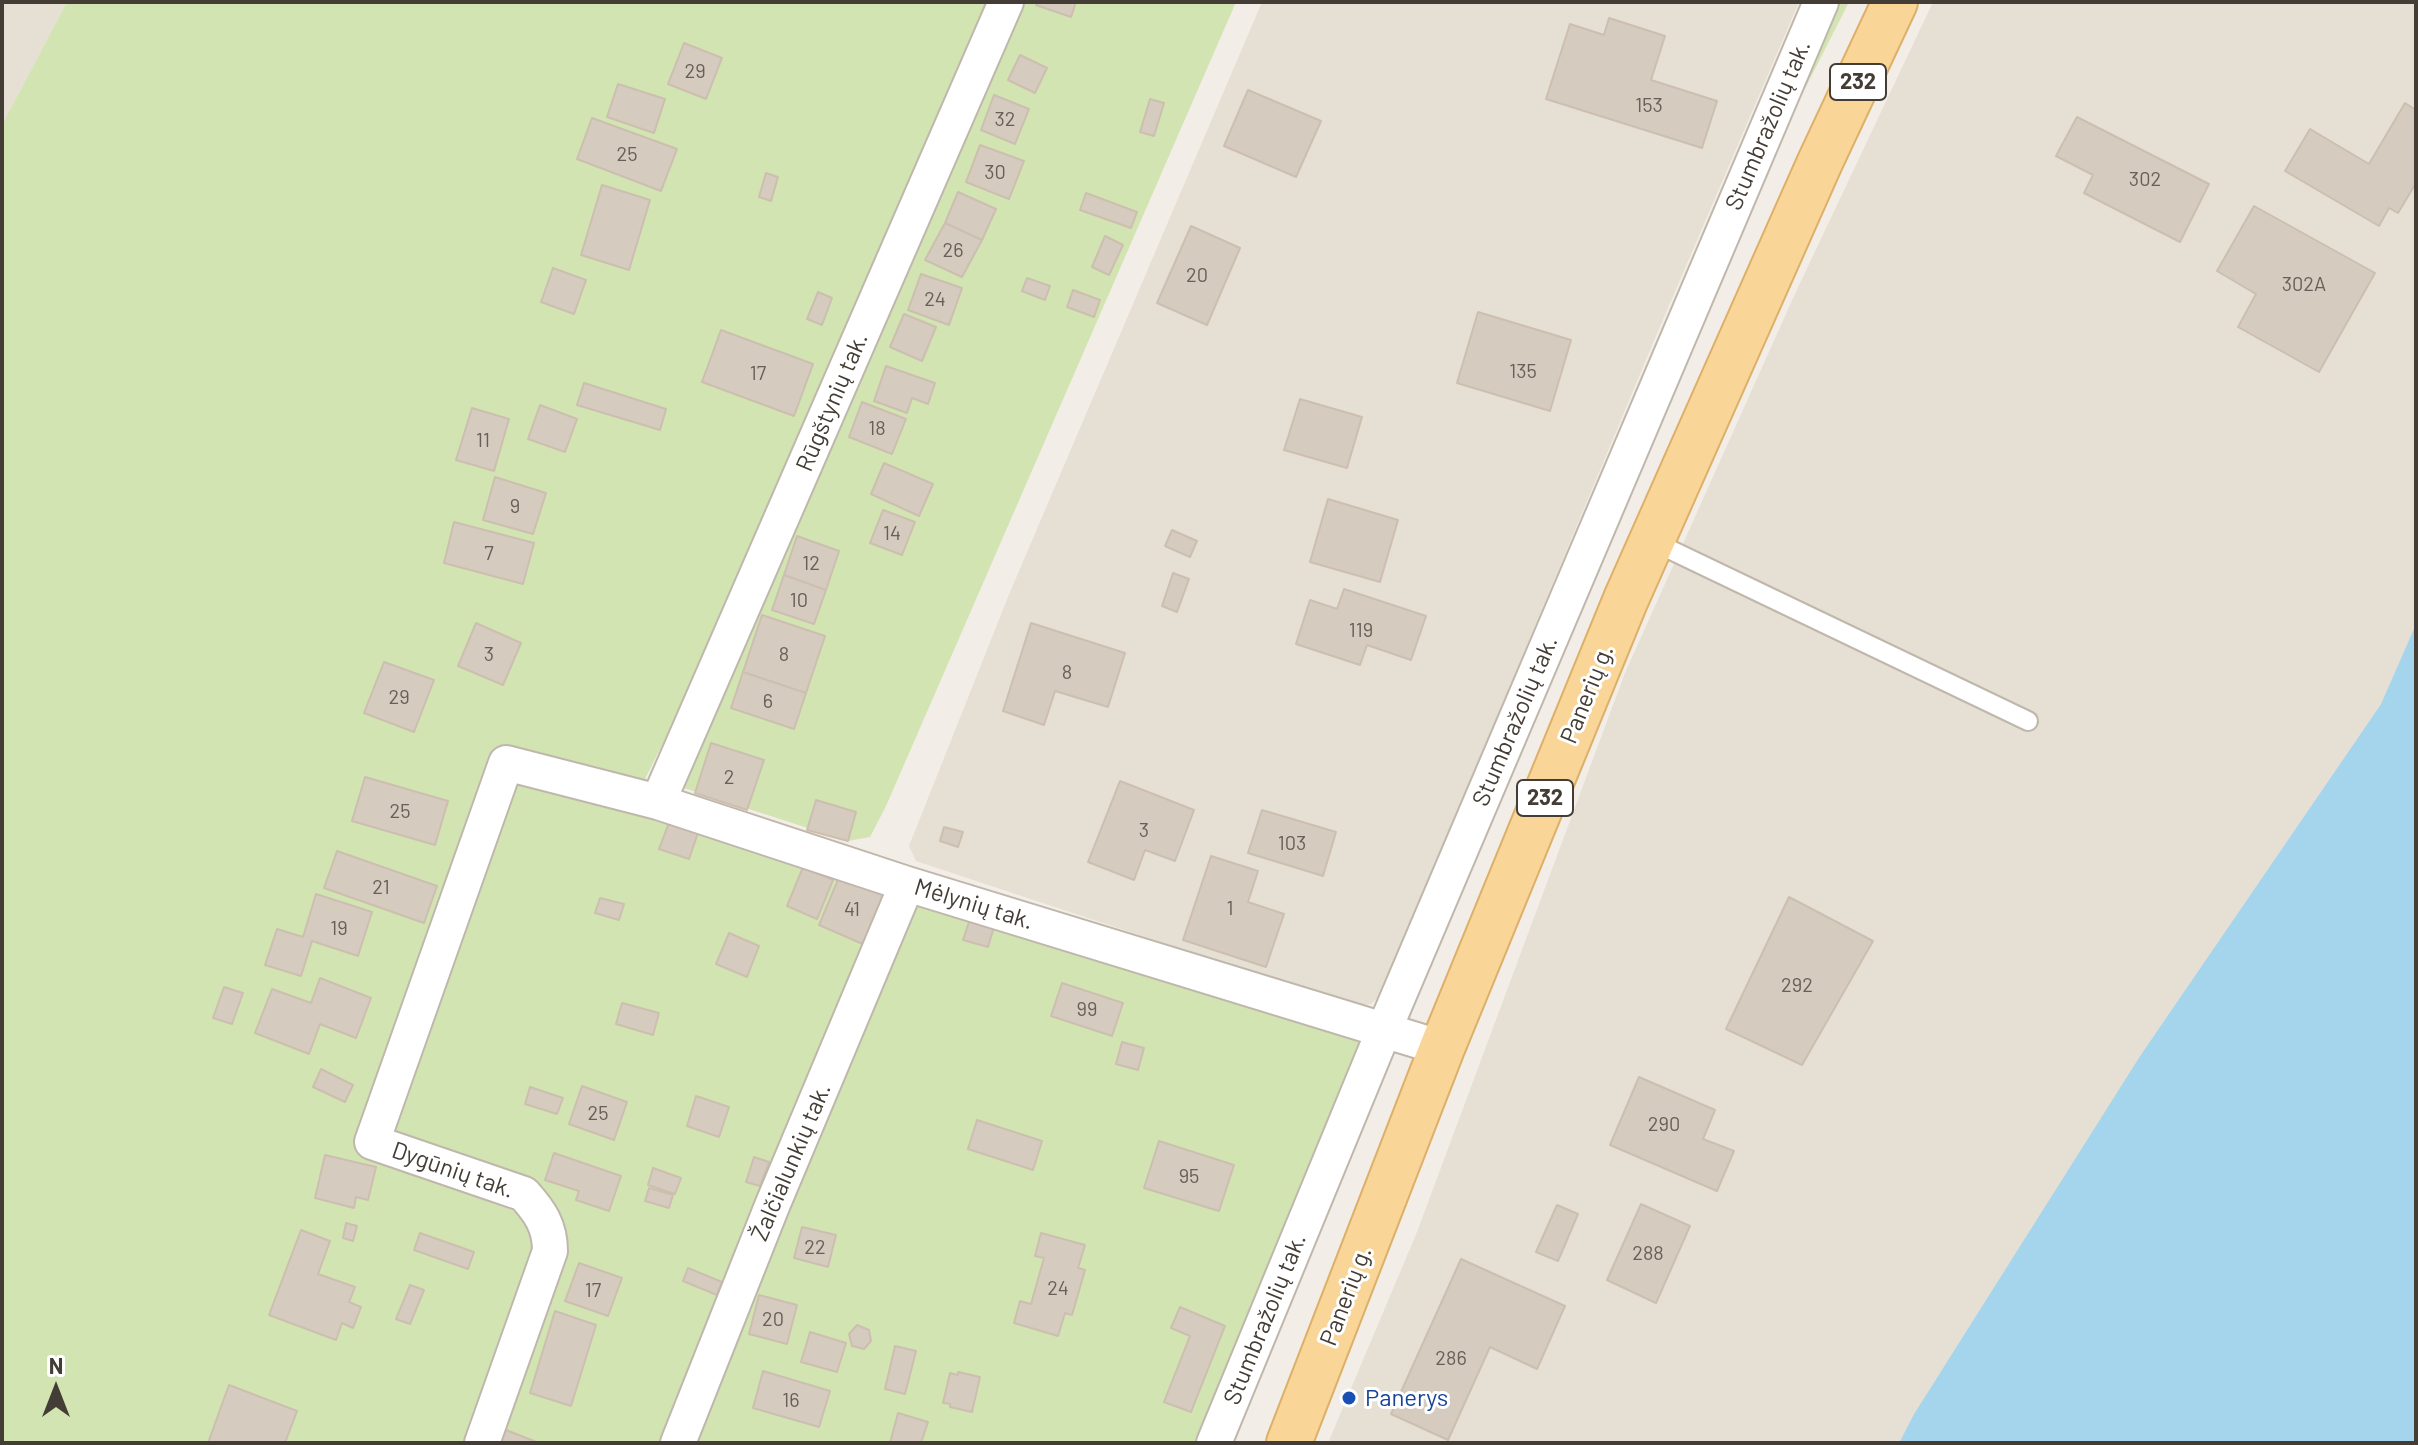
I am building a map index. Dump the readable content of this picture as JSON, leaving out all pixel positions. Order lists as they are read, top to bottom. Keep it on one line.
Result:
{"streets":{"main road":["232","Panerių g."],"street":["Stumbražolių tak.","Rūgštynių tak.","Mėlynių tak.","Žalčialunkių tak.","Dygūnių tak."]},"crossings":[["Stumbražolių tak.","Mėlynių tak."],["Rūgštynių tak.","Mėlynių tak."],["Panerių g.","Mėlynių tak."],["Mėlynių tak.","Žalčialunkių tak."],["Mėlynių tak.","Dygūnių tak."]],"places":["Panerys"],"house_numbers":["29","153","32","25","30","302","26","20","302A","24","135","17","18","11","9","14","7","12","10","119","3","8","8","29","6","2","25","3","103","21","1","41","19","292","99","25","290","95","22","288","24","17","20","286","16"],"north":"top"}
